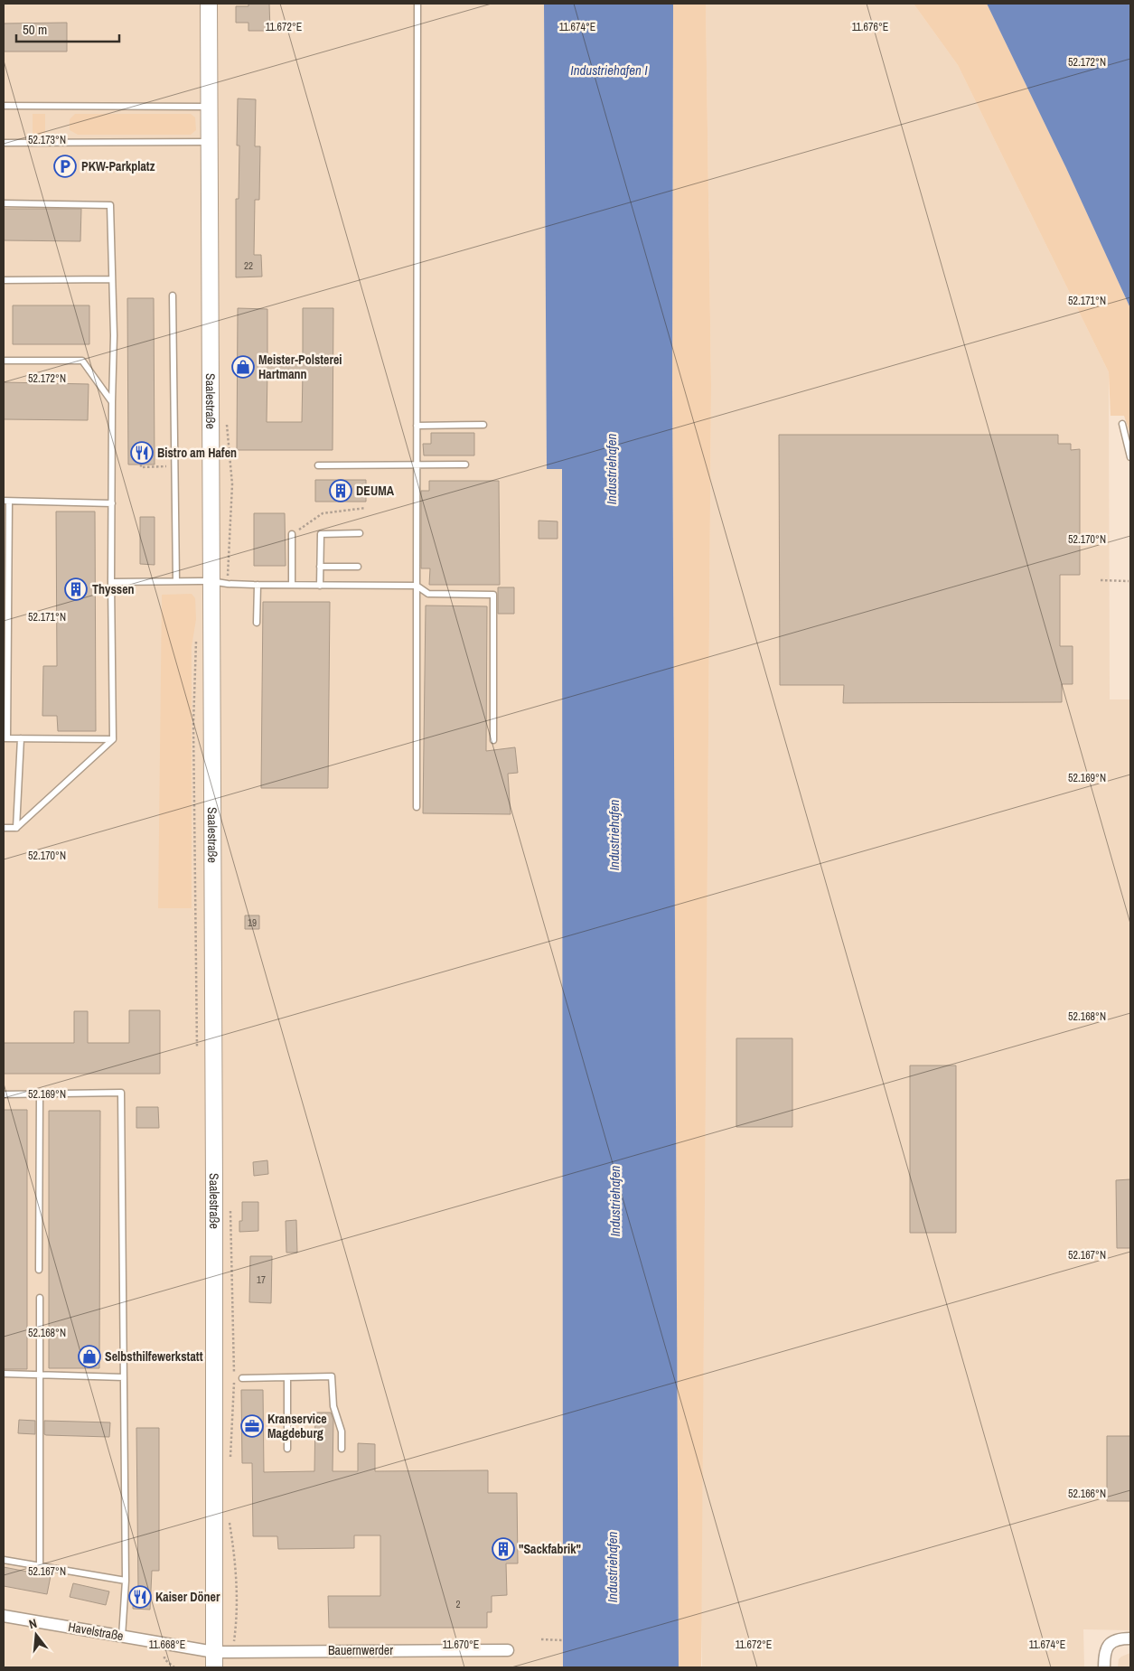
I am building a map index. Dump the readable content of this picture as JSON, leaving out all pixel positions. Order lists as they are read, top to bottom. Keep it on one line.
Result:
{"streets":{"main road":["Saalestraße"],"street":["Havelstraße","Bauernwerder"]},"crossings":[["Saalestraße","Havelstraße"],["Saalestraße","Bauernwerder"],["Havelstraße","Bauernwerder"]],"water":["Industriehafen I","Industriehafen"],"places":{"parking":["PKW-Parkplatz"],"shop":["Meister-Polsterei Hartmann","Selbsthilfewerkstatt"],"restaurant":["Bistro am Hafen","Kaiser Döner"],"building":["DEUMA","Thyssen","\"Sackfabrik\""],"office":["Kranservice Magdeburg"]},"house_numbers":["22","19","17","2"],"scale_bar":"50 m","north":"top","coordinates":["11.672°E","11.674°E","11.676°E","52.172°N","52.173°N","52.171°N","52.170°N","52.169°N","52.168°N","52.167°N","52.166°N","11.668°E","11.670°E"]}
